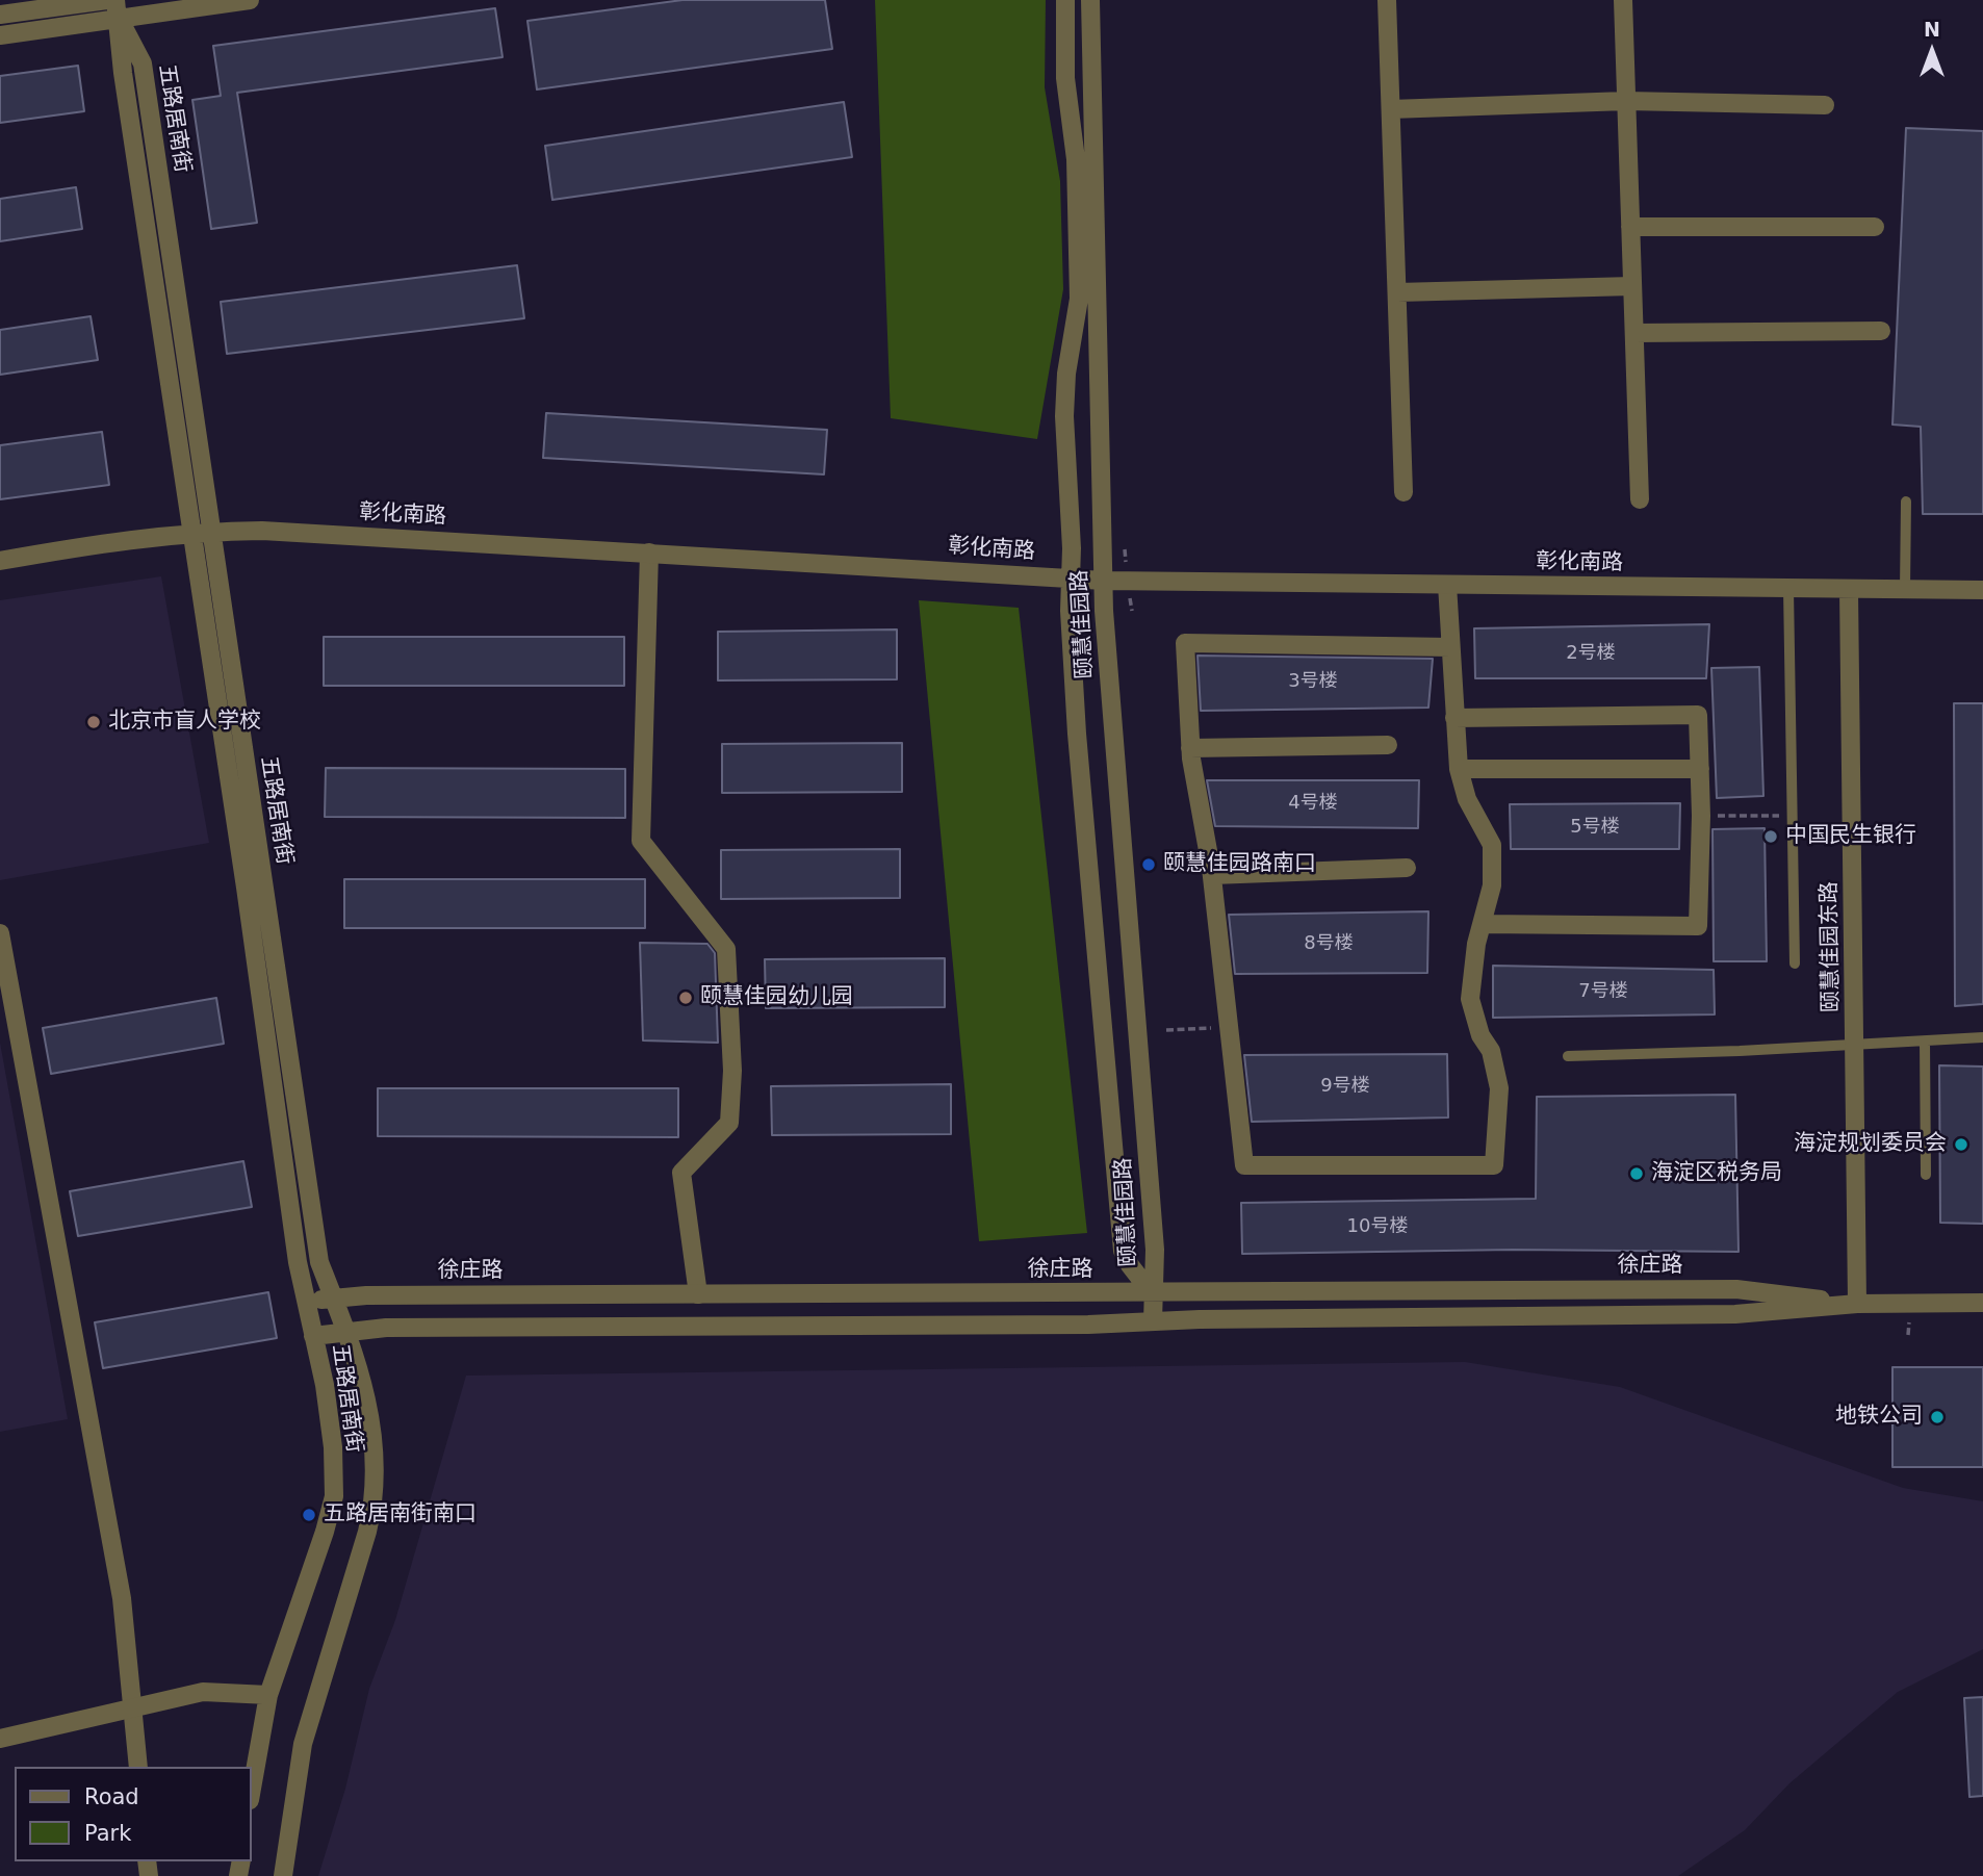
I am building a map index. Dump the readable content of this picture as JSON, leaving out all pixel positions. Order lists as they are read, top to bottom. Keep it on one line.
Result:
{"streets":{"street":["五路居南街","彰化南路","颐慧佳园路","颐慧佳园东路","徐庄路"]},"crossings":[["五路居南街","彰化南路"],["五路居南街","徐庄路"],["彰化南路","颐慧佳园路"],["彰化南路","颐慧佳园东路"],["颐慧佳园路","徐庄路"],["颐慧佳园东路","徐庄路"]],"places":["北京市盲人学校","中国民生银行","颐慧佳园路南口","颐慧佳园幼儿园","海淀规划委员会","海淀区税务局","地铁公司","五路居南街南口"],"house_numbers":["2号楼","3号楼","4号楼","5号楼","8号楼","7号楼","9号楼","10号楼"],"legend":["Road","Park"],"north":"top"}
